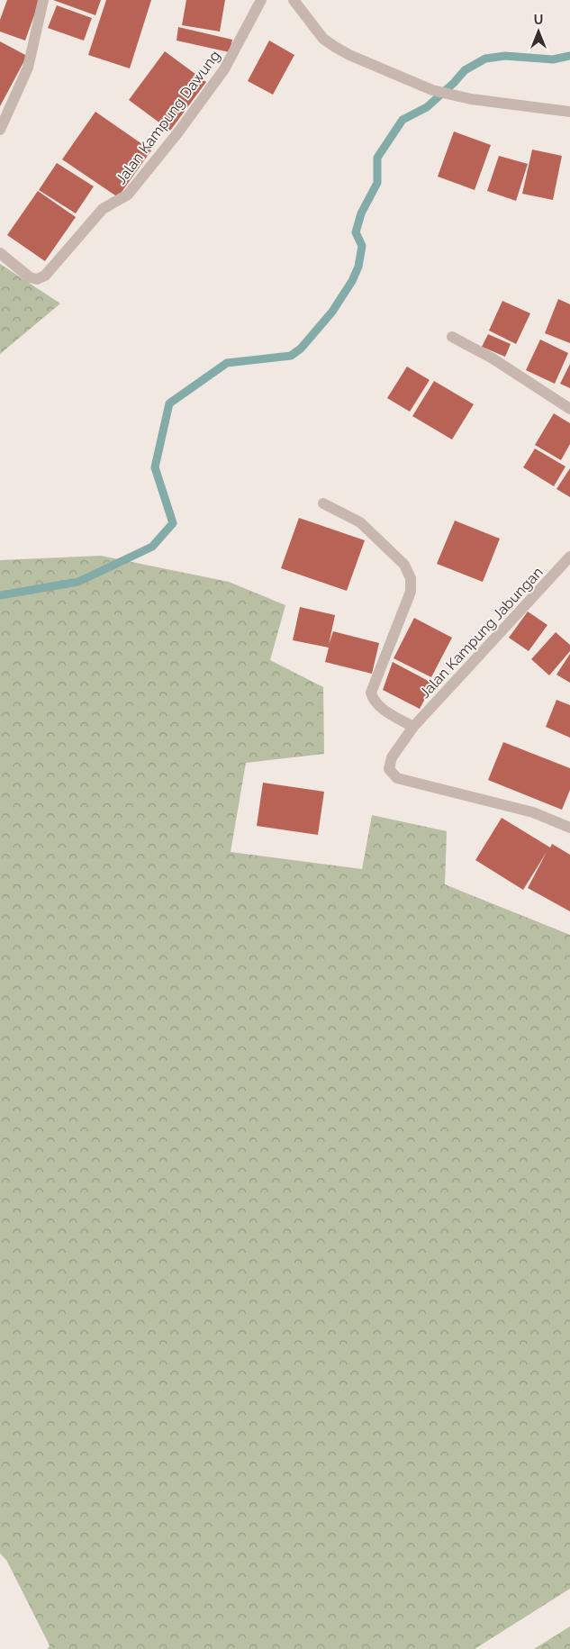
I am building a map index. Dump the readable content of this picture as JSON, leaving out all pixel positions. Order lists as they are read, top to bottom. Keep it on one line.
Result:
{"streets":{"street":["Jalan Kampung Dawung","Jalan Kampung Jabungan"]},"north":"top"}
